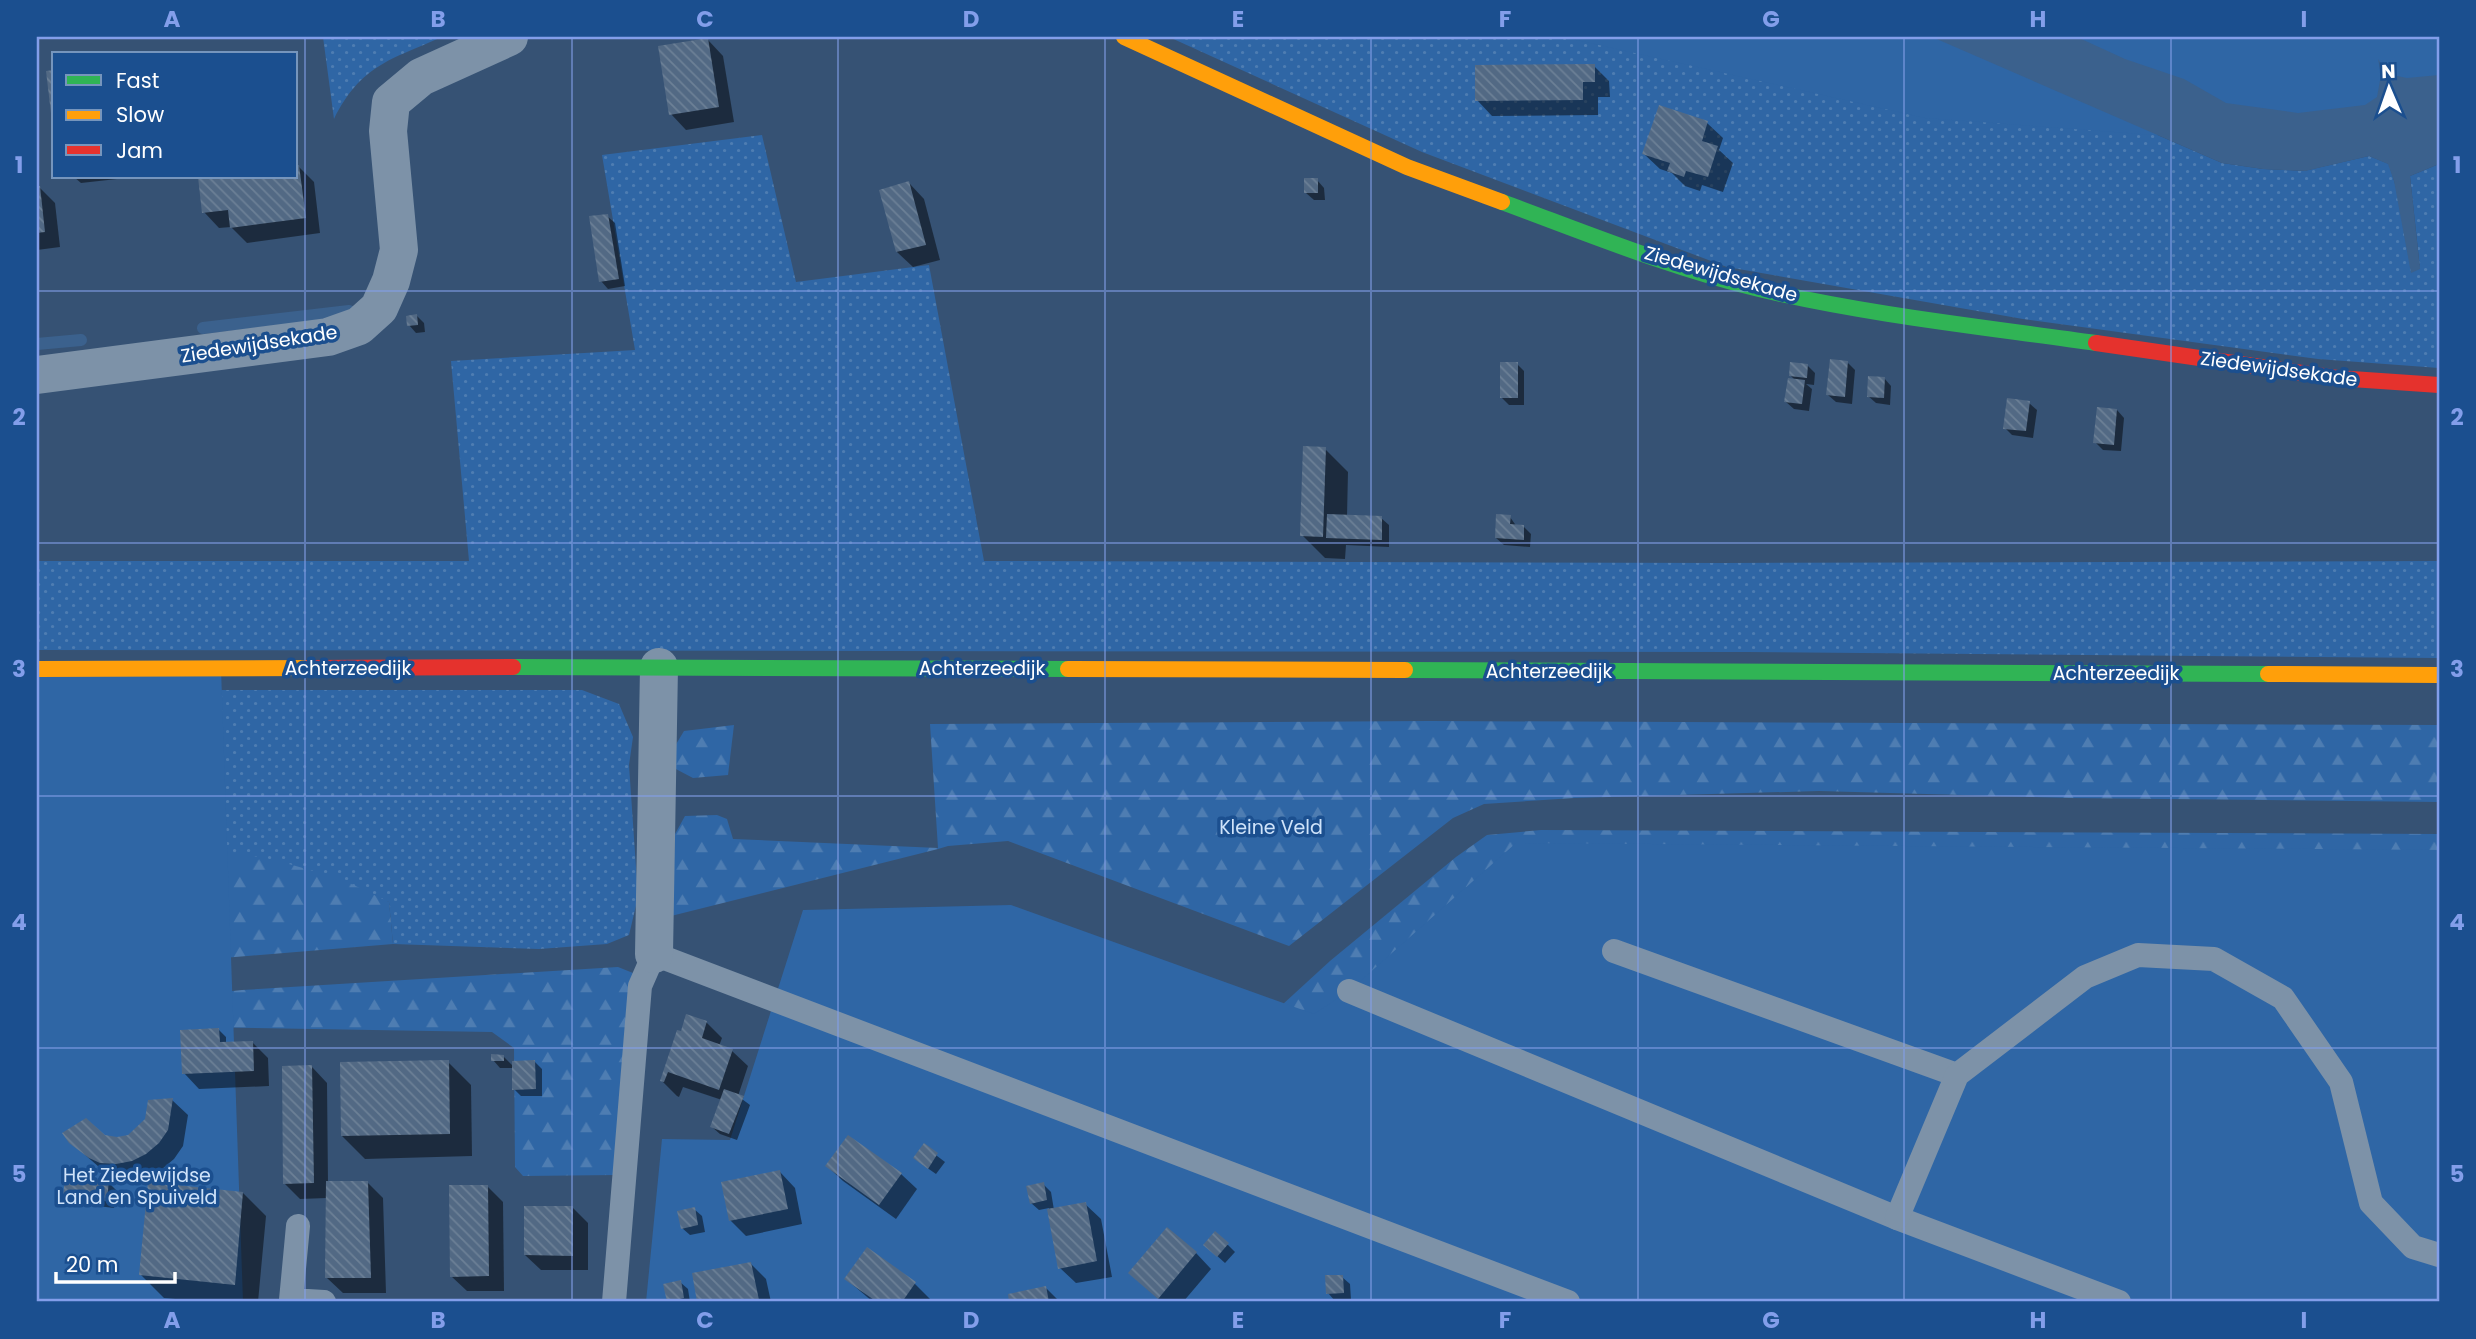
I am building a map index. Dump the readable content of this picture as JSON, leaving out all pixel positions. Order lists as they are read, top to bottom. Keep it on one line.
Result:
{"streets":{"main road":["Ziedewijdsekade","Achterzeedijk"]},"parks":["Kleine Veld","Het Ziedewijdse Land en Spuiveld"],"legend":["Fast","Slow","Jam"],"scale_bar":"20 m","north":"top","grid":{"columns":["A","B","C","D","E","F","G","H","I"],"rows":["1","2","3","4","5"]}}
